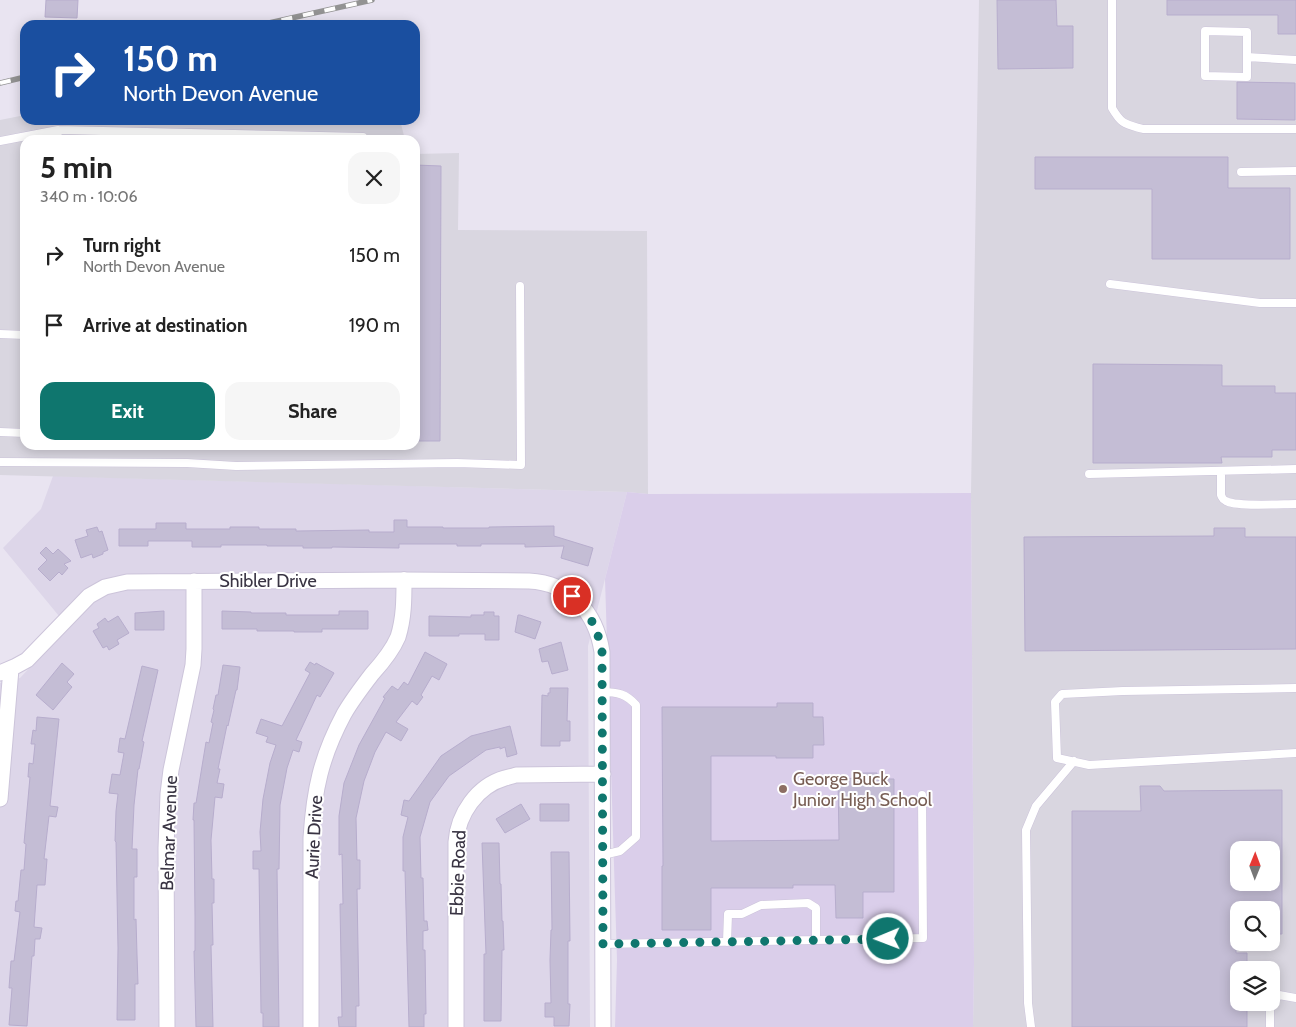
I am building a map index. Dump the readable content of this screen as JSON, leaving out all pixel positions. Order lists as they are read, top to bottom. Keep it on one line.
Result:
{"streets":{"street":["Shibler Drive","Belmar Avenue","Aurie Drive","Ebbie Road"]},"crossings":[["Shibler Drive","Belmar Avenue"],["Shibler Drive","Aurie Drive"],["Shibler Drive","Ebbie Road"]],"places":["George Buck Junior High School"],"north":"top","page":{"turn":["150 m","North Devon Avenue"],"heading":["5 min","340 m · 10:06"],"list":[{"name":"Turn right","note":"North Devon Avenue","value":"150 m"},{"name":"Arrive at destination","value":"190 m"}],"buttons":["Exit","Share"]}}
